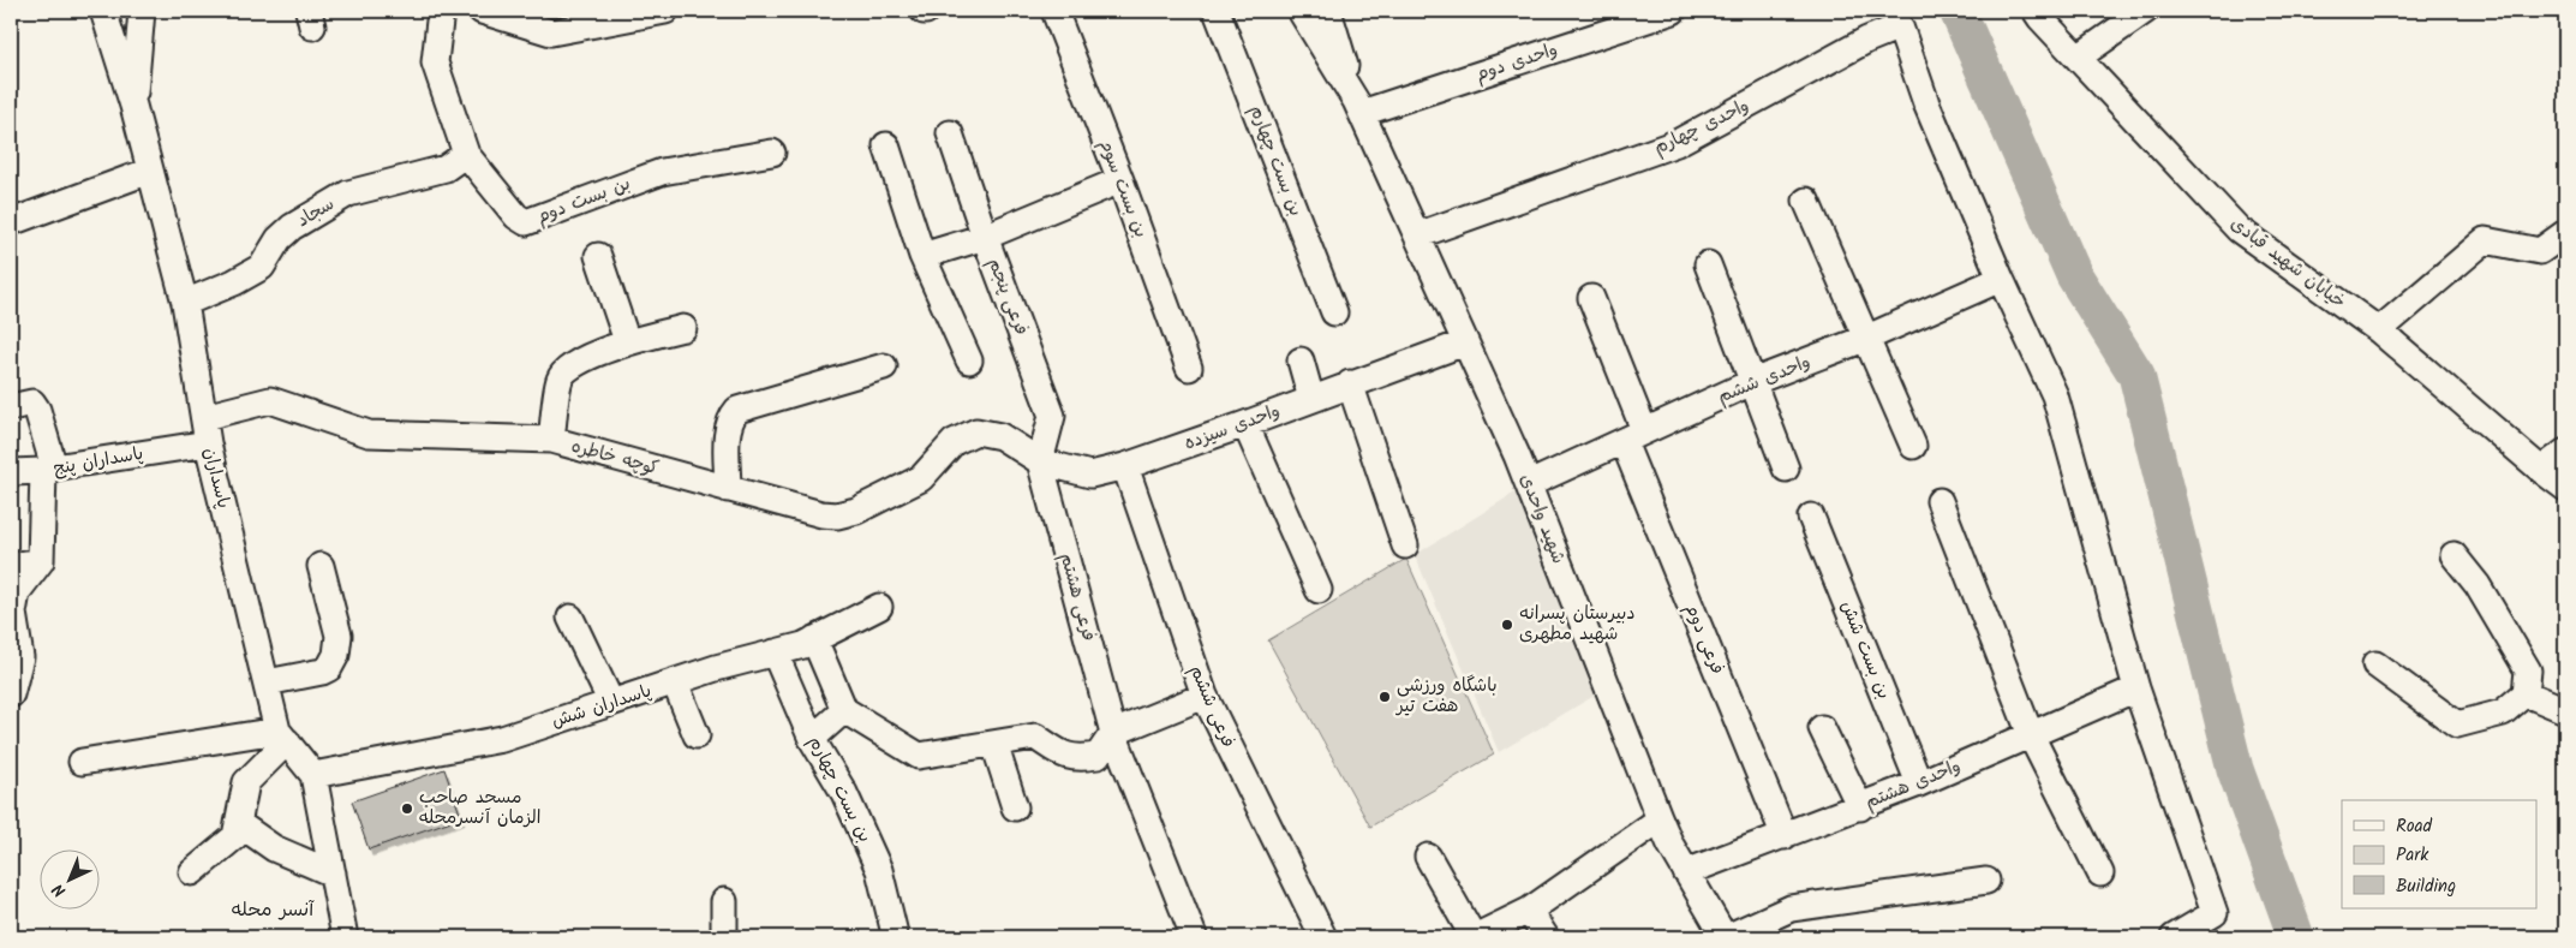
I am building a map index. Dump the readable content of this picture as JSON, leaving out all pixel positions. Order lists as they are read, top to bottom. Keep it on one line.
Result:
{"streets":{"street":["واحدی دوم","واحدی چهارم","بن بست چهارم","بن بست سوم","بن بست دوم","سجاد","خیابان شهید قبادی","فرعی پنجم","واحدی ششم","واحدی سیزده","كوچه خاطره","پاسداران پنج","پاسداران","شهید واحدی","فرعی هشتم","فرعی دوم","بن بست شش","پاسداران شش","فرعی ششم","واحدی هشتم"]},"crossings":[["واحدی دوم","شهید واحدی"],["واحدی چهارم","واحدی ششم"],["واحدی چهارم","شهید واحدی"],["بن بست چهارم","پاسداران شش"],["بن بست دوم","سجاد"],["سجاد","پاسداران"],["فرعی پنجم","واحدی سیزده"],["فرعی پنجم","فرعی هشتم"],["واحدی ششم","شهید واحدی"],["واحدی ششم","فرعی دوم"],["واحدی سیزده","كوچه خاطره"],["واحدی سیزده","شهید واحدی"],["واحدی سیزده","فرعی هشتم"],["واحدی سیزده","فرعی ششم"],["كوچه خاطره","پاسداران"],["پاسداران پنج","پاسداران"],["پاسداران","پاسداران شش"],["شهید واحدی","واحدی هشتم"],["فرعی دوم","واحدی هشتم"],["بن بست شش","واحدی هشتم"]],"districts":["آنسر محله"],"places":["دبیرستان پسرانه شهید مطهری","باشگاه ورزشی هفت تیر","مسجد صاحب الزمان آنسرمحله"],"legend":["Road","Park","Building"],"north":"bottom left"}
